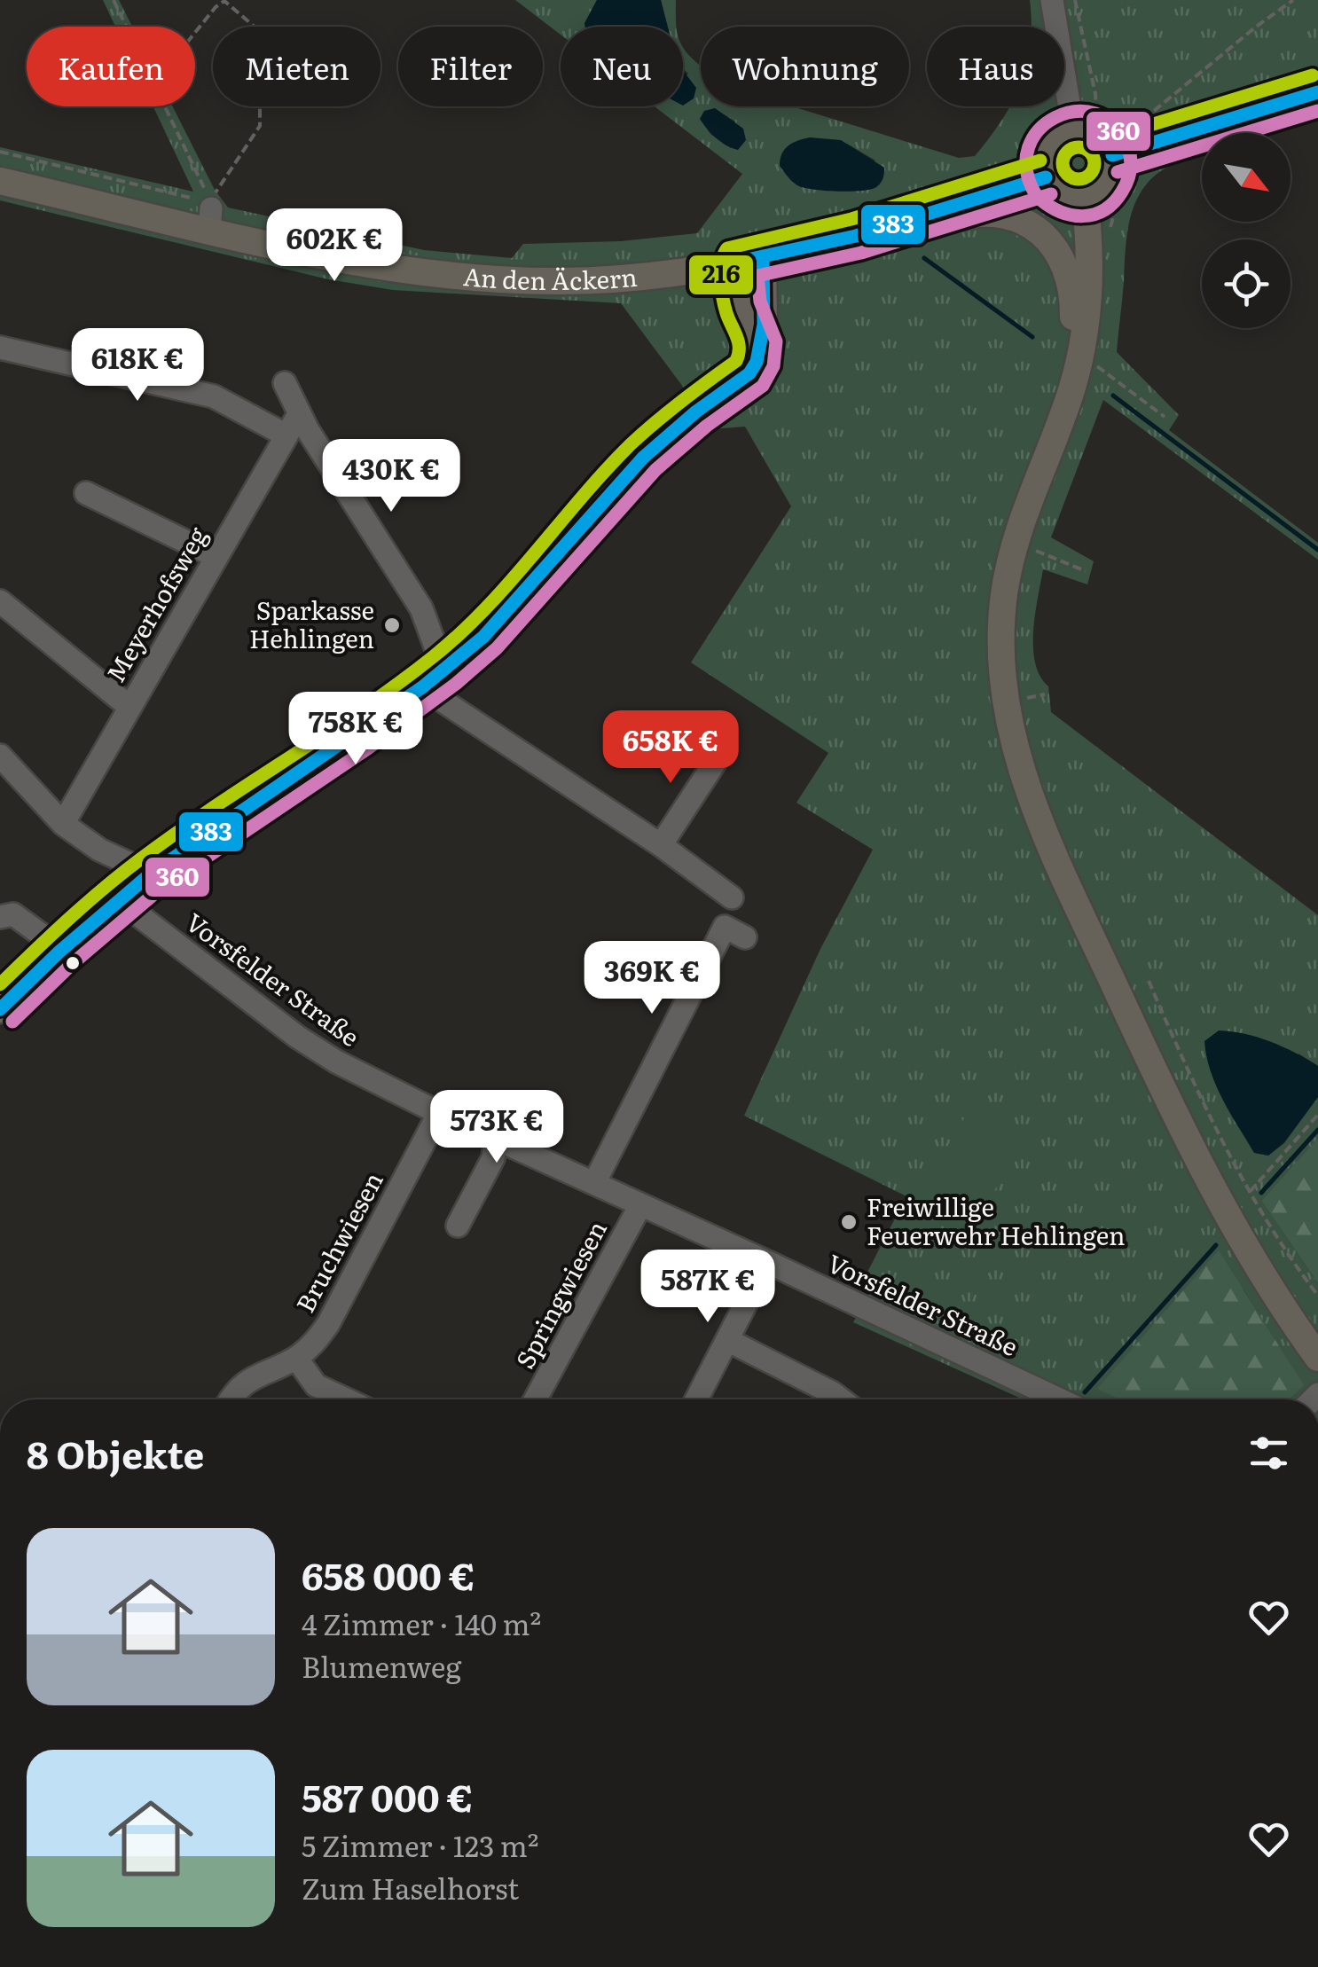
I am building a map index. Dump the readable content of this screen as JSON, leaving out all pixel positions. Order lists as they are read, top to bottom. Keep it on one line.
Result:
{"streets":{"main road":["An den Äckern"],"street":["Meyerhofsweg","Vorsfelder Straße","Bruchwiesen","Springwiesen"]},"crossings":[["Vorsfelder Straße","Bruchwiesen"],["Vorsfelder Straße","Springwiesen"]],"places":["Sparkasse Hehlingen","Freiwillige Feuerwehr Hehlingen"],"lines":["transit line 216","transit line 383","transit line 360"],"north":"bottom right","page":{"chip":["Kaufen","Mieten","Filter","Neu","Wohnung","Haus"],"price":["602K €","618K €","430K €","758K €","658K €","369K €","573K €","587K €"],"heading":"8 Objekte","list":[{"name":"658 000 €","note":"4 Zimmer · 140 m² · Blumenweg"},{"name":"587 000 €","note":"5 Zimmer · 123 m² · Zum Haselhorst"}]}}
